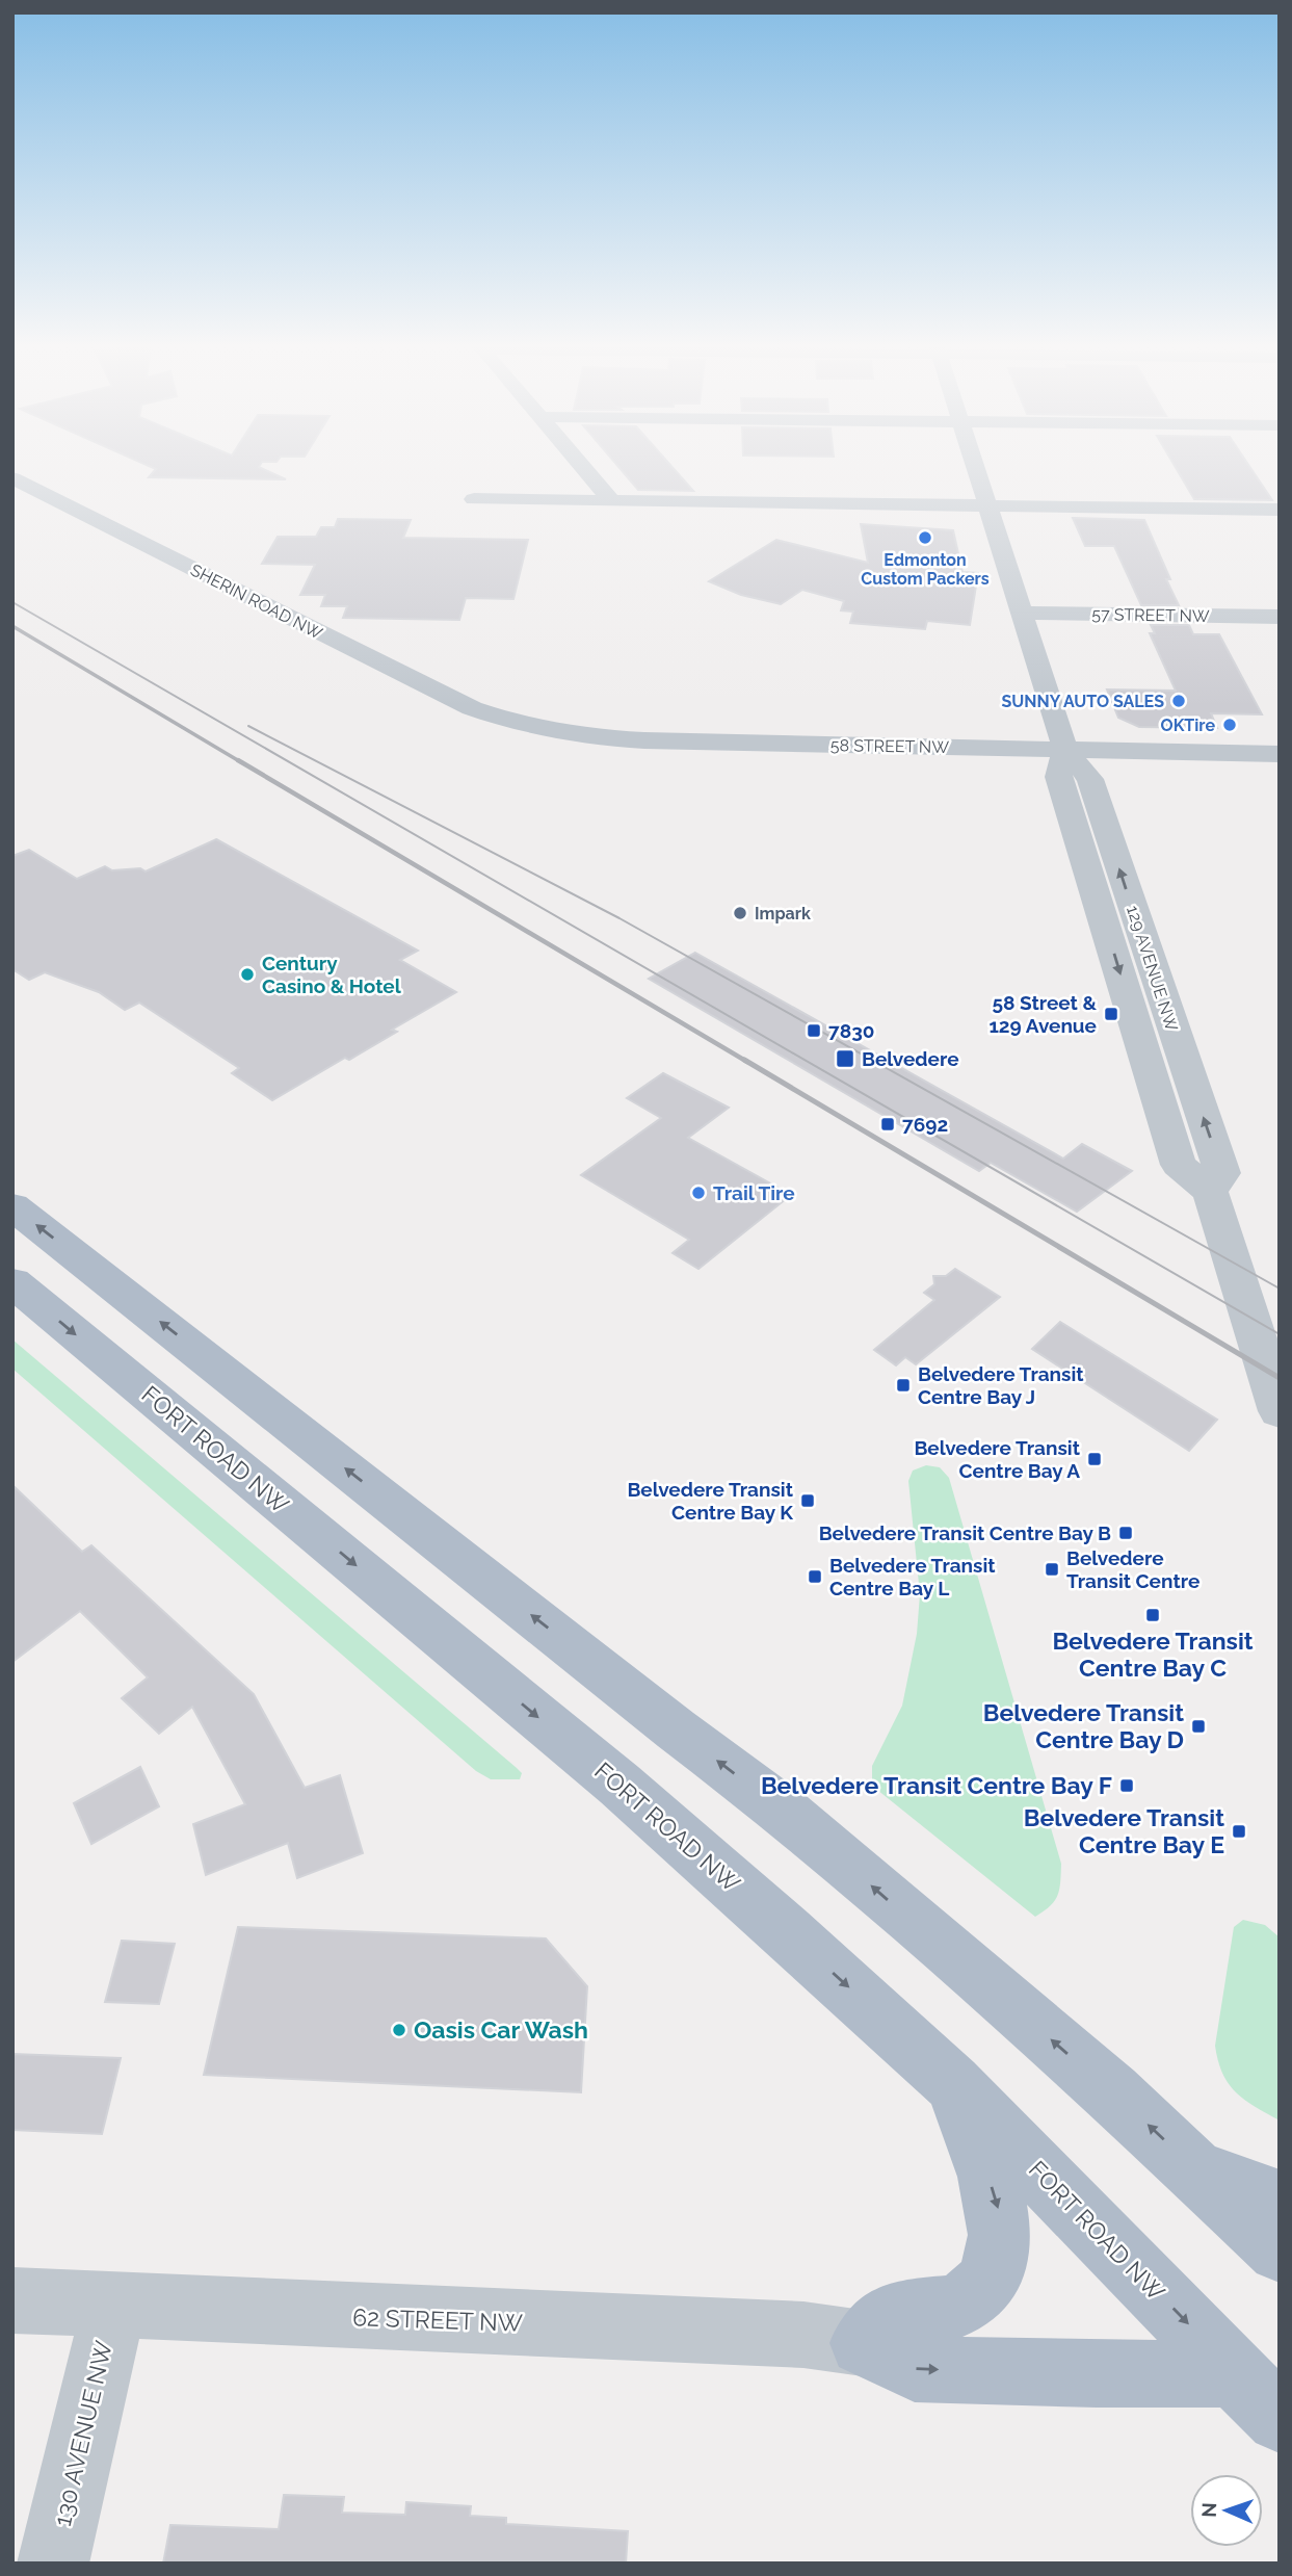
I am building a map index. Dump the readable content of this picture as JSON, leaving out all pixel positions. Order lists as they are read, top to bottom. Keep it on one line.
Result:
{"streets":{"main road":["FORT ROAD NW"],"street":["SHERIN ROAD NW","57 STREET NW","58 STREET NW","129 AVENUE NW","62 STREET NW","130 AVENUE NW"]},"crossings":[["SHERIN ROAD NW","58 STREET NW"],["57 STREET NW","129 AVENUE NW"],["58 STREET NW","129 AVENUE NW"],["62 STREET NW","130 AVENUE NW"]],"places":{"other":["Edmonton Custom Packers","SUNNY AUTO SALES","OKTire","Impark","Century Casino & Hotel","Trail Tire","Oasis Car Wash"],"transit":["58 Street & 129 Avenue","7830","Belvedere","7692","Belvedere Transit Centre Bay J","Belvedere Transit Centre Bay A","Belvedere Transit Centre Bay K","Belvedere Transit Centre Bay B","Belvedere Transit Centre","Belvedere Transit Centre Bay L","Belvedere Transit Centre Bay C","Belvedere Transit Centre Bay D","Belvedere Transit Centre Bay F","Belvedere Transit Centre Bay E"]},"north":"left"}
